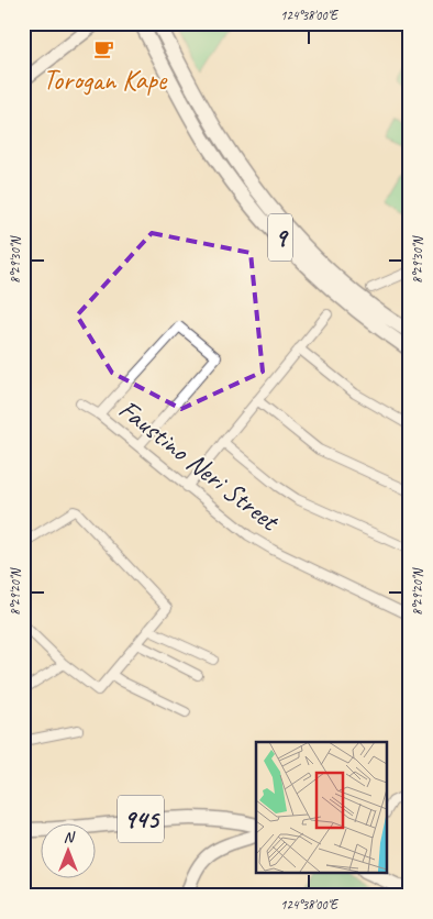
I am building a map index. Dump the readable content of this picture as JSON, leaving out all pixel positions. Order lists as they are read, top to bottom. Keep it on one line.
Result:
{"streets":{"main road":["9","945"],"street":["Faustino Neri Street"]},"places":{"cafe":["Torogan Kape"]},"north":"top","coordinates":["124°38'00\"E","8°29'30\"N","8°29'20\"N"]}
